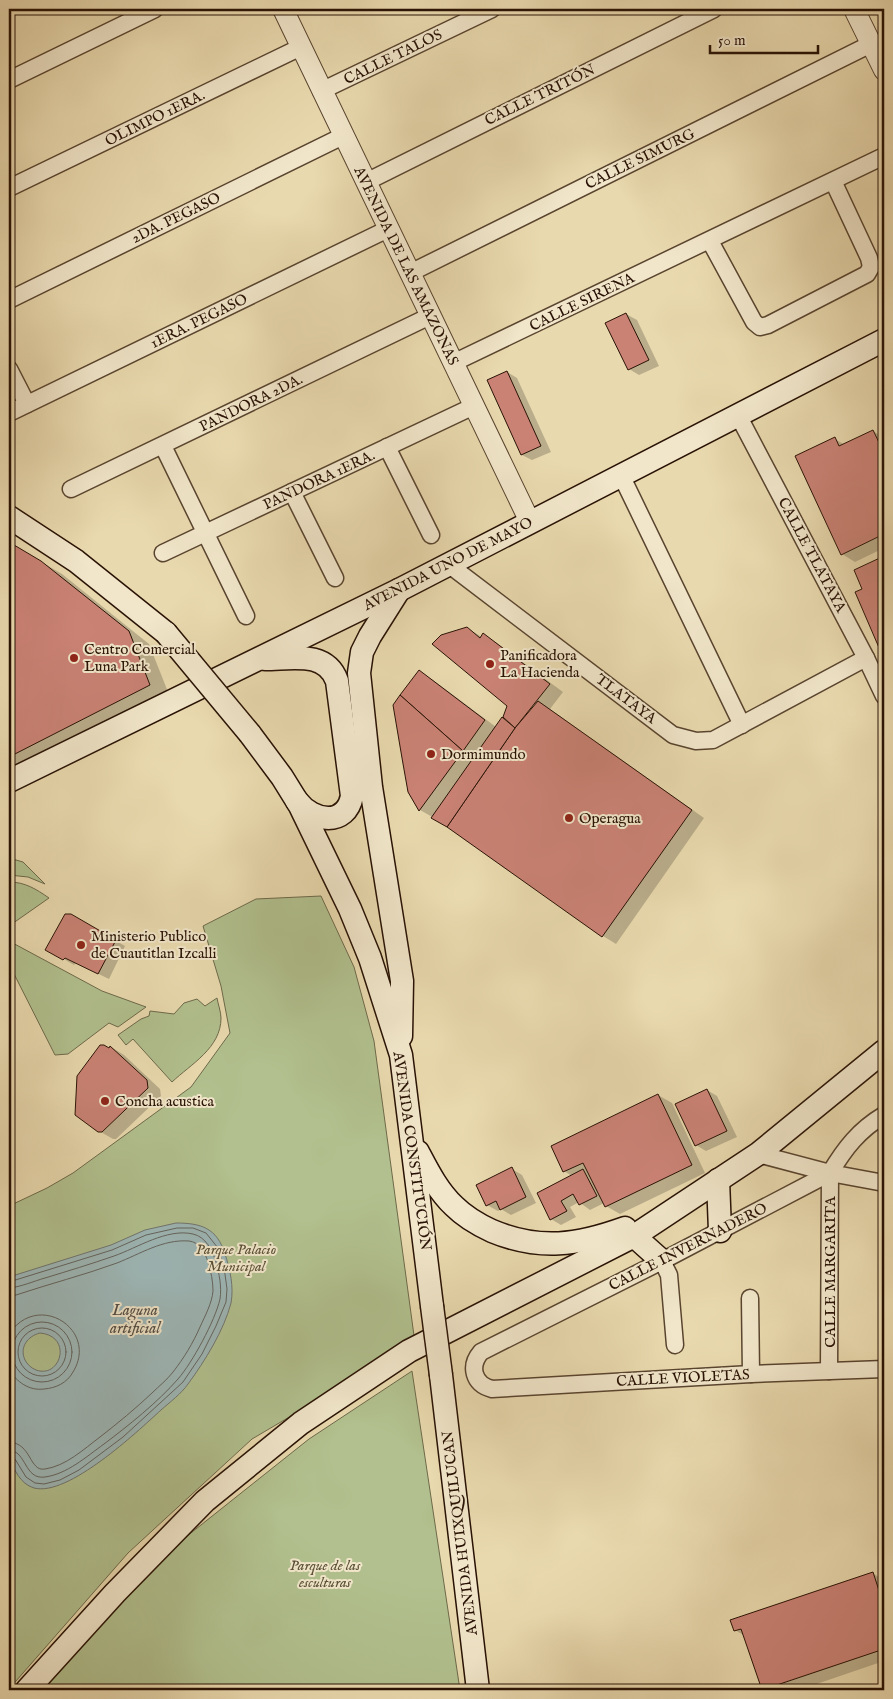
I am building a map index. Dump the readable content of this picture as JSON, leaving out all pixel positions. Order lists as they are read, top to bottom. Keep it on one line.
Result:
{"streets":{"main road":["AVENIDA UNO DE MAYO","AVENIDA CONSTITUCIÓN","AVENIDA HUIXQUILUCAN"],"street":["CALLE TALOS","CALLE TRITÓN","OLIMPO 1ERA.","CALLE SIMURG","2DA. PEGASO","AVENIDA DE LAS AMAZONAS","CALLE SIRENA","1ERA. PEGASO","PANDORA 2DA.","PANDORA 1ERA.","CALLE TLATAYA","TLATAYA","CALLE INVERNADERO","CALLE MARGARITA","CALLE VIOLETAS"]},"crossings":[["CALLE TALOS","AVENIDA DE LAS AMAZONAS"],["CALLE TRITÓN","AVENIDA DE LAS AMAZONAS"],["OLIMPO 1ERA.","AVENIDA DE LAS AMAZONAS"],["CALLE SIMURG","AVENIDA DE LAS AMAZONAS"],["2DA. PEGASO","AVENIDA DE LAS AMAZONAS"],["AVENIDA DE LAS AMAZONAS","CALLE SIRENA"],["AVENIDA DE LAS AMAZONAS","1ERA. PEGASO"],["AVENIDA DE LAS AMAZONAS","PANDORA 2DA."],["AVENIDA DE LAS AMAZONAS","PANDORA 1ERA."],["AVENIDA DE LAS AMAZONAS","AVENIDA UNO DE MAYO"],["CALLE TLATAYA","AVENIDA UNO DE MAYO"],["CALLE TLATAYA","TLATAYA"],["AVENIDA UNO DE MAYO","TLATAYA"],["AVENIDA CONSTITUCIÓN","AVENIDA HUIXQUILUCAN"],["CALLE INVERNADERO","CALLE MARGARITA"],["CALLE INVERNADERO","CALLE VIOLETAS"],["CALLE MARGARITA","CALLE VIOLETAS"]],"water":["Laguna artificial"],"parks":["Parque Palacio Municipal","Parque de las esculturas"],"places":["Centro Comercial Luna Park","Panificadora La Hacienda","Dormimundo","Operagua","Ministerio Publico de Cuautitlan Izcalli","Concha acustica"],"scale_bar":"50 m"}
